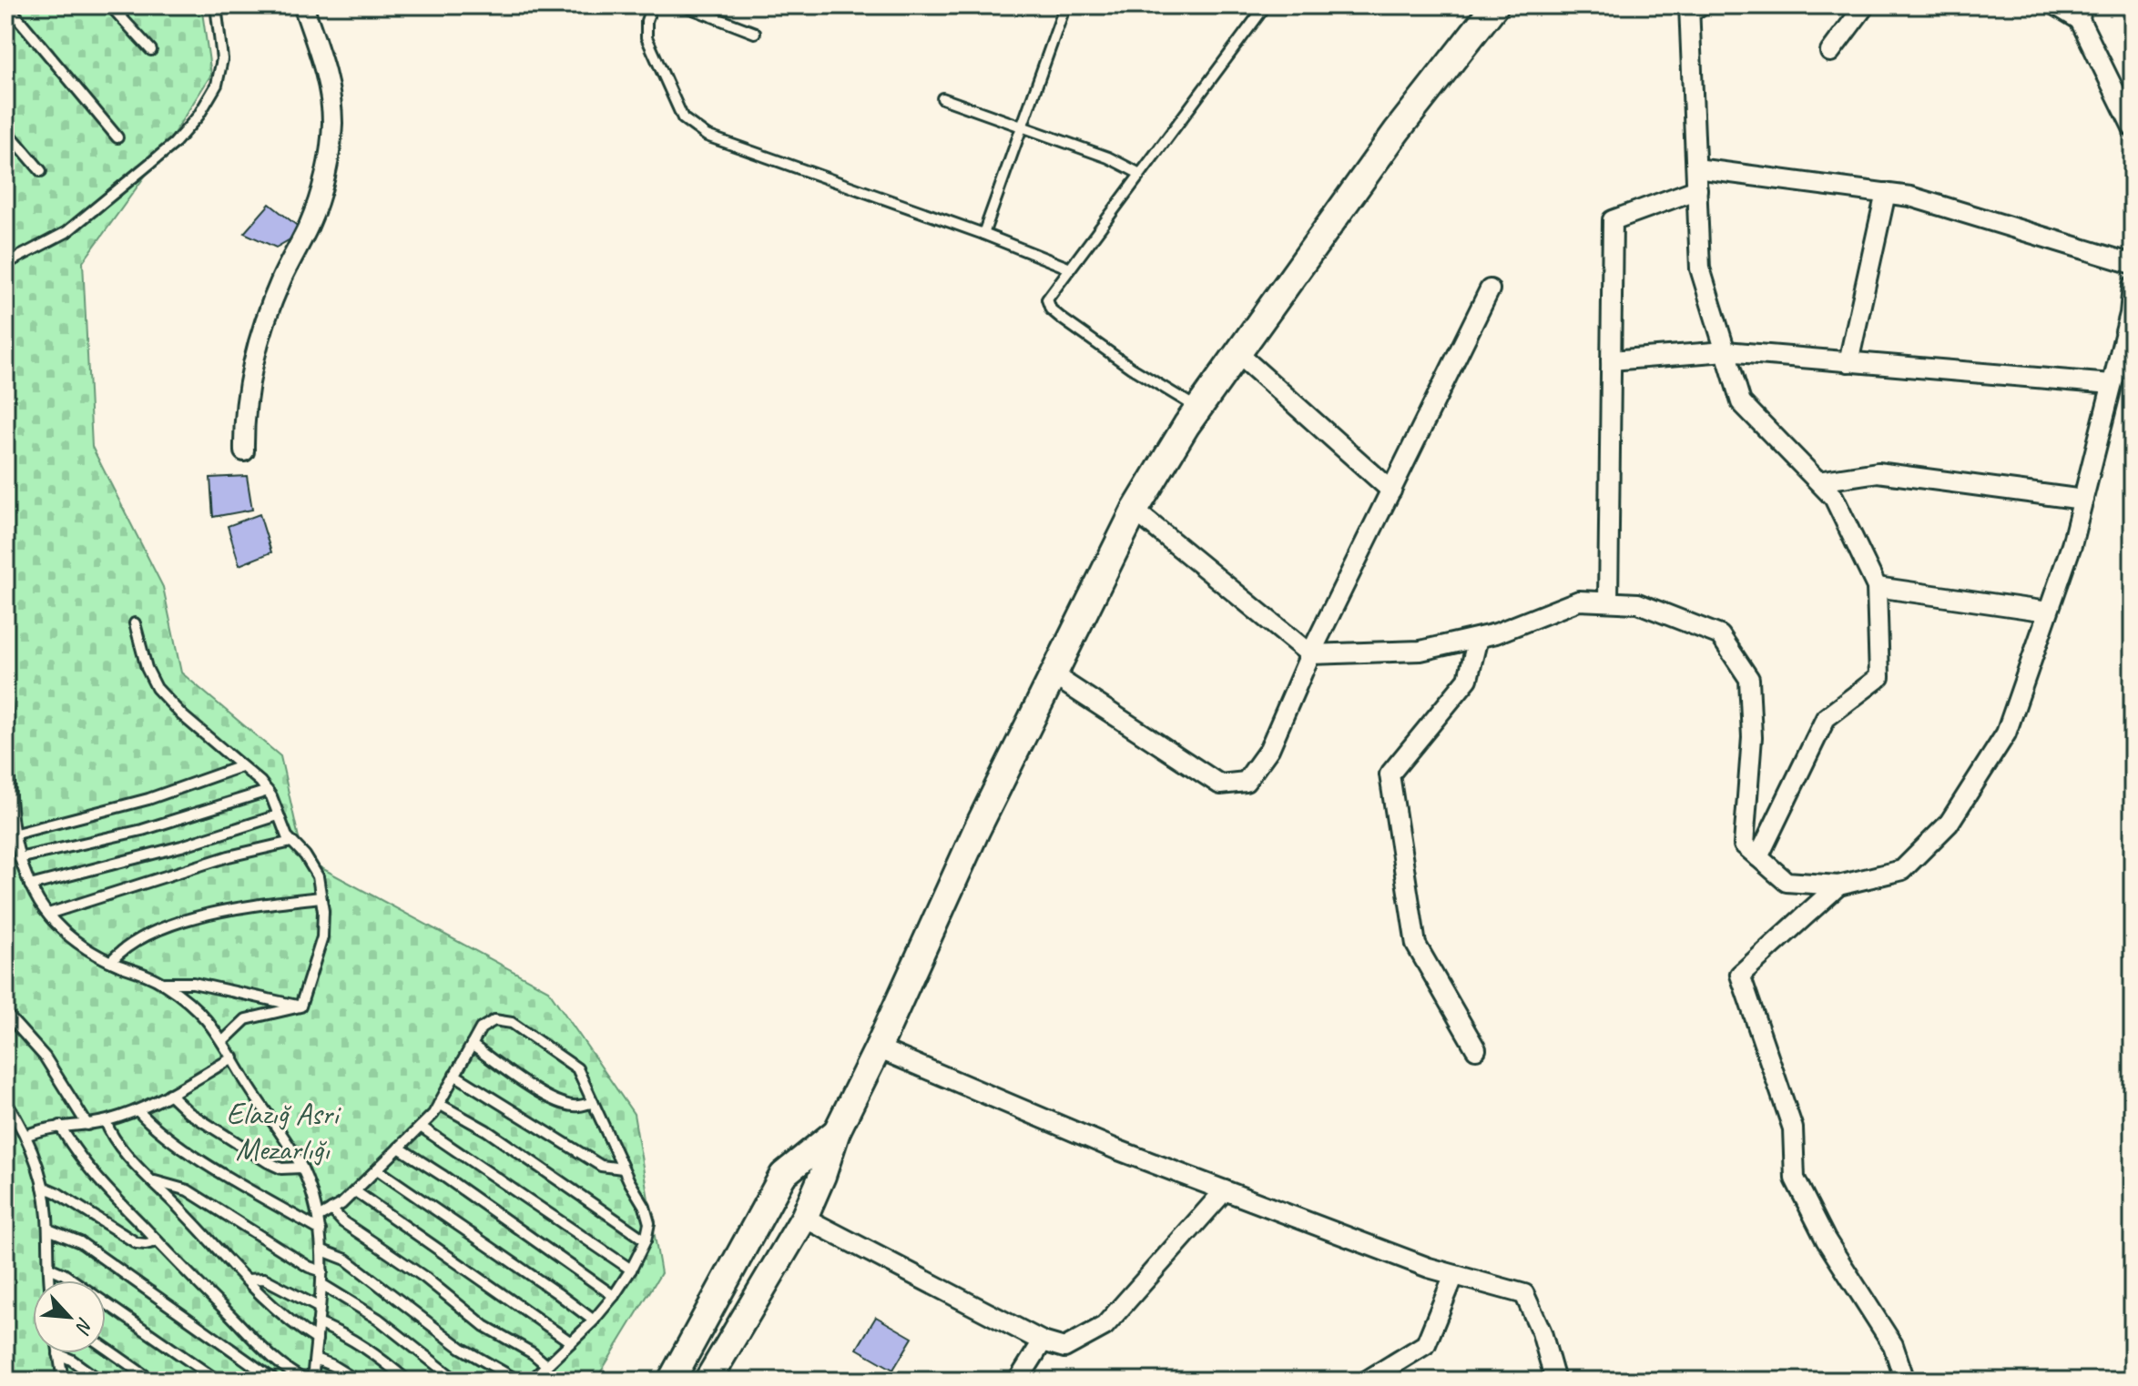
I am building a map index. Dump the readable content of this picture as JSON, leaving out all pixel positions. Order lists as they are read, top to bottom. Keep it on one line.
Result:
{"parks":["Elazığ Asri Mezarlığı"],"north":"bottom right"}
